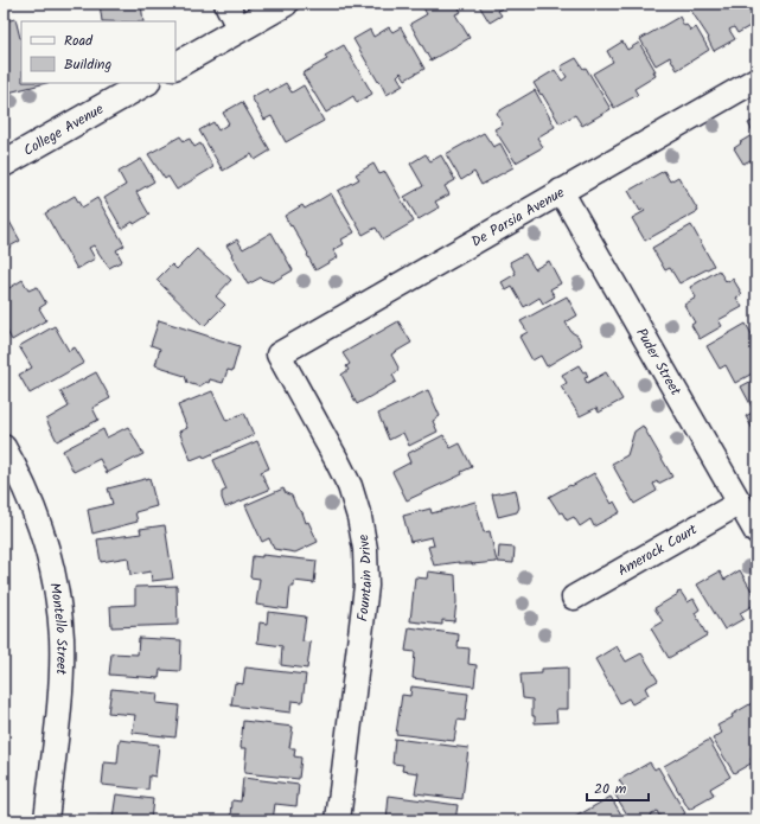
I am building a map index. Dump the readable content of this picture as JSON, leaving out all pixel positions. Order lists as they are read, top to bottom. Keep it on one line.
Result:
{"streets":{"street":["College Avenue","De Parsia Avenue","Puder Street","Amerock Court","Fountain Drive","Montello Street"]},"crossings":[["De Parsia Avenue","Puder Street"],["De Parsia Avenue","Fountain Drive"],["Puder Street","Amerock Court"]],"legend":["Road","Building"],"scale_bar":"20 m"}
